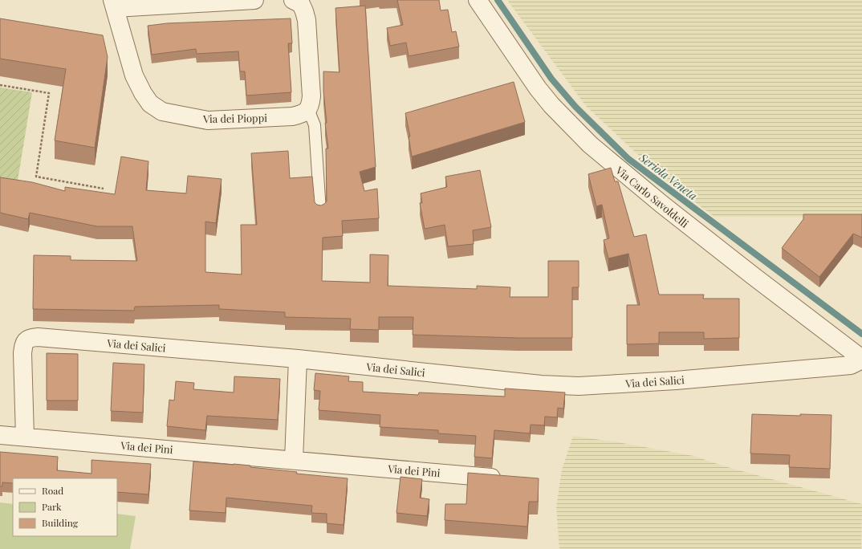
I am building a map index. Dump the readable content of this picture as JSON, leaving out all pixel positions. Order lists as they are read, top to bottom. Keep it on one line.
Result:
{"streets":{"street":["Via dei Pioppi","Via Carlo Savoldelli","Via dei Salici","Via dei Pini"]},"crossings":[["Via Carlo Savoldelli","Via dei Salici"],["Via dei Salici","Via dei Pini"]],"water":["Seriola Veneta"],"legend":["Road","Park","Building"]}
